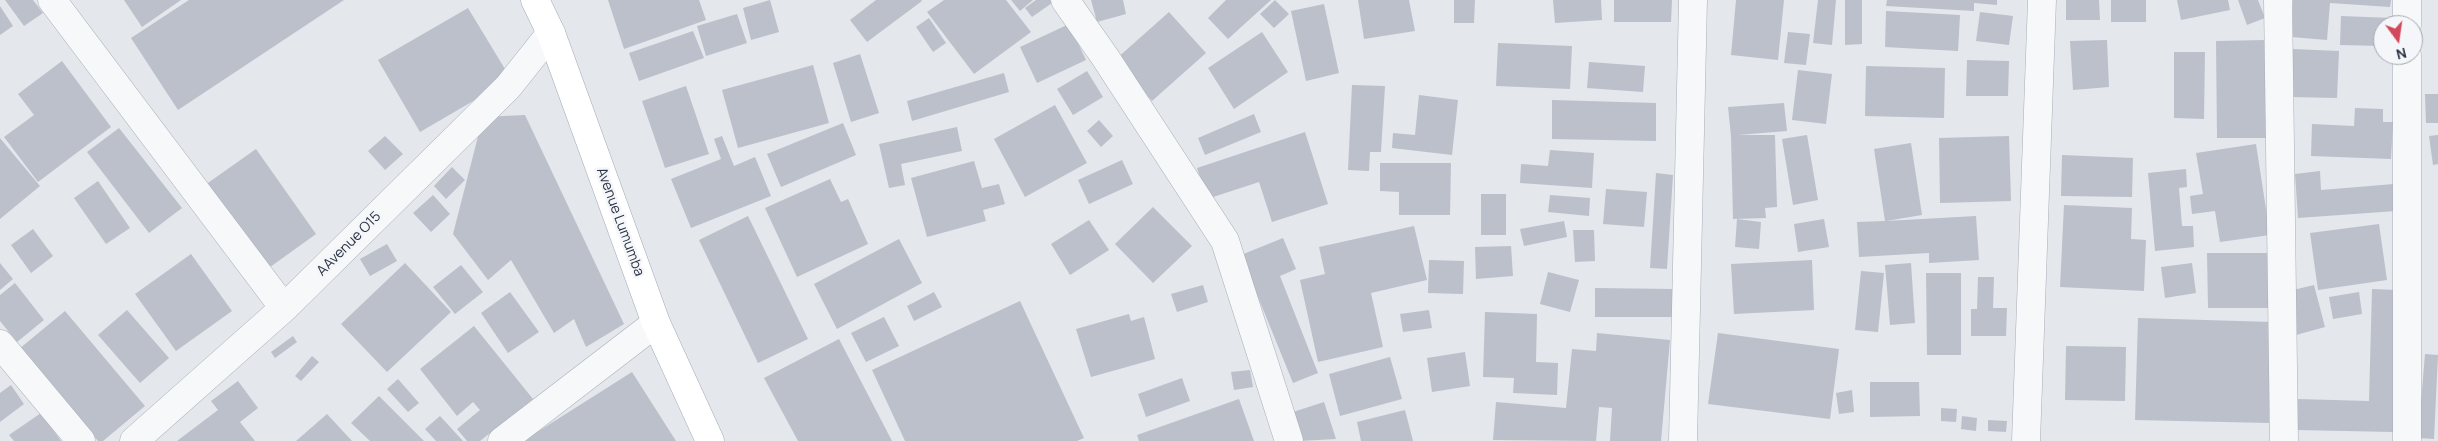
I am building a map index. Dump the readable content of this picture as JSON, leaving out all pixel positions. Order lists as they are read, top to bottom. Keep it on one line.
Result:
{"streets":{"main road":["Avenue Lumumba"],"street":["AAvenue O15"]},"crossings":[["Avenue Lumumba","AAvenue O15"]],"north":"bottom"}
